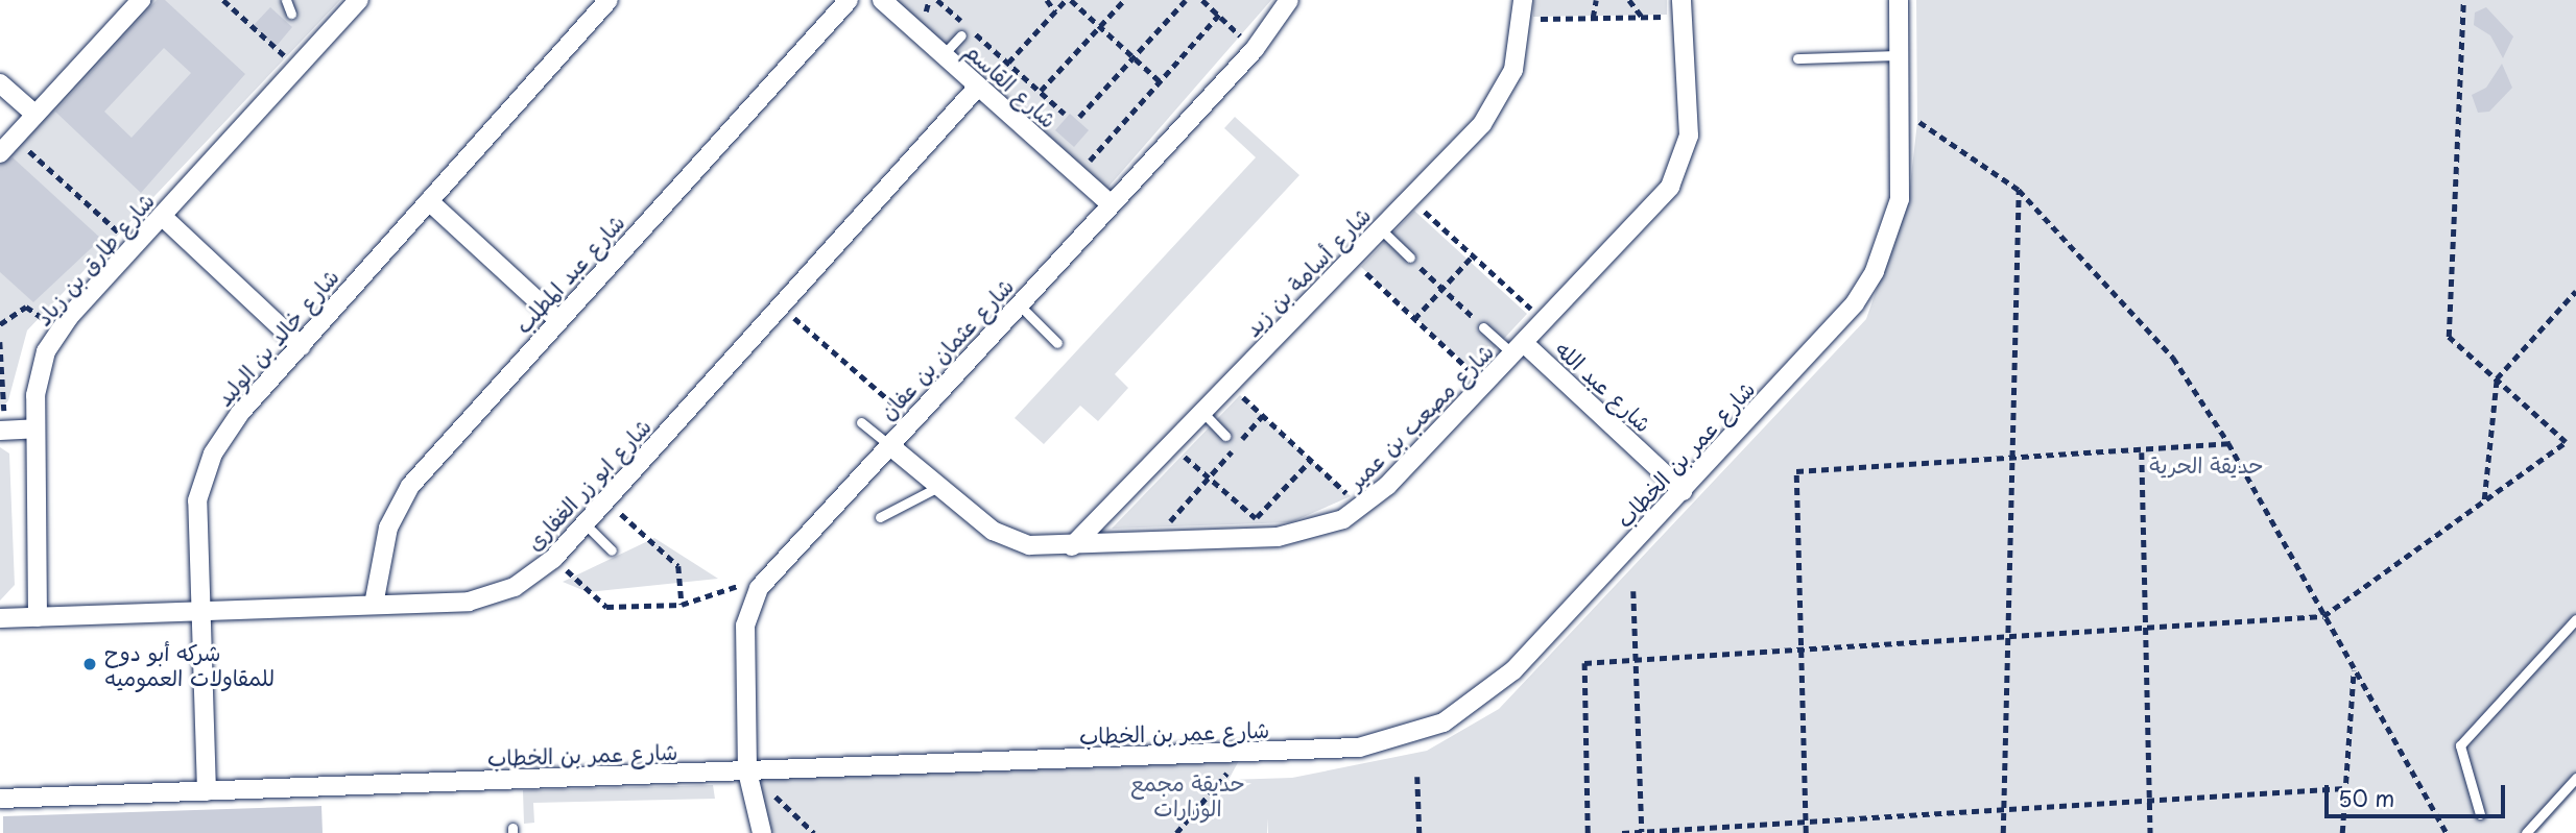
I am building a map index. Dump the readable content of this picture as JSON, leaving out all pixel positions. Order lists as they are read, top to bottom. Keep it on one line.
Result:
{"streets":{"street":["شارع القاسم","شارع طارق بن زياد","شارع أسامة بن زيد","شارع عبد المطلب","شارع خالد بن الوليد","شارع عثمان بن عفان","شارع عبد الله","شارع مصعب بن عمير","شارع عمر بن الخطاب","شارع ابو زر الغفارى"]},"crossings":[["شارع القاسم","شارع عثمان بن عفان"],["شارع القاسم","شارع ابو زر الغفارى"],["شارع طارق بن زياد","شارع ابو زر الغفارى"],["شارع أسامة بن زيد","شارع مصعب بن عمير"],["شارع عبد المطلب","شارع ابو زر الغفارى"],["شارع خالد بن الوليد","شارع عمر بن الخطاب"],["شارع خالد بن الوليد","شارع ابو زر الغفارى"],["شارع عثمان بن عفان","شارع مصعب بن عمير"],["شارع عثمان بن عفان","شارع عمر بن الخطاب"],["شارع عبد الله","شارع مصعب بن عمير"],["شارع عبد الله","شارع عمر بن الخطاب"]],"parks":["حديقة الحرية","حديقة مجمع الوزارات"],"places":["شركه أبو دوح للمقاولات العموميه"],"scale_bar":"50 m"}
